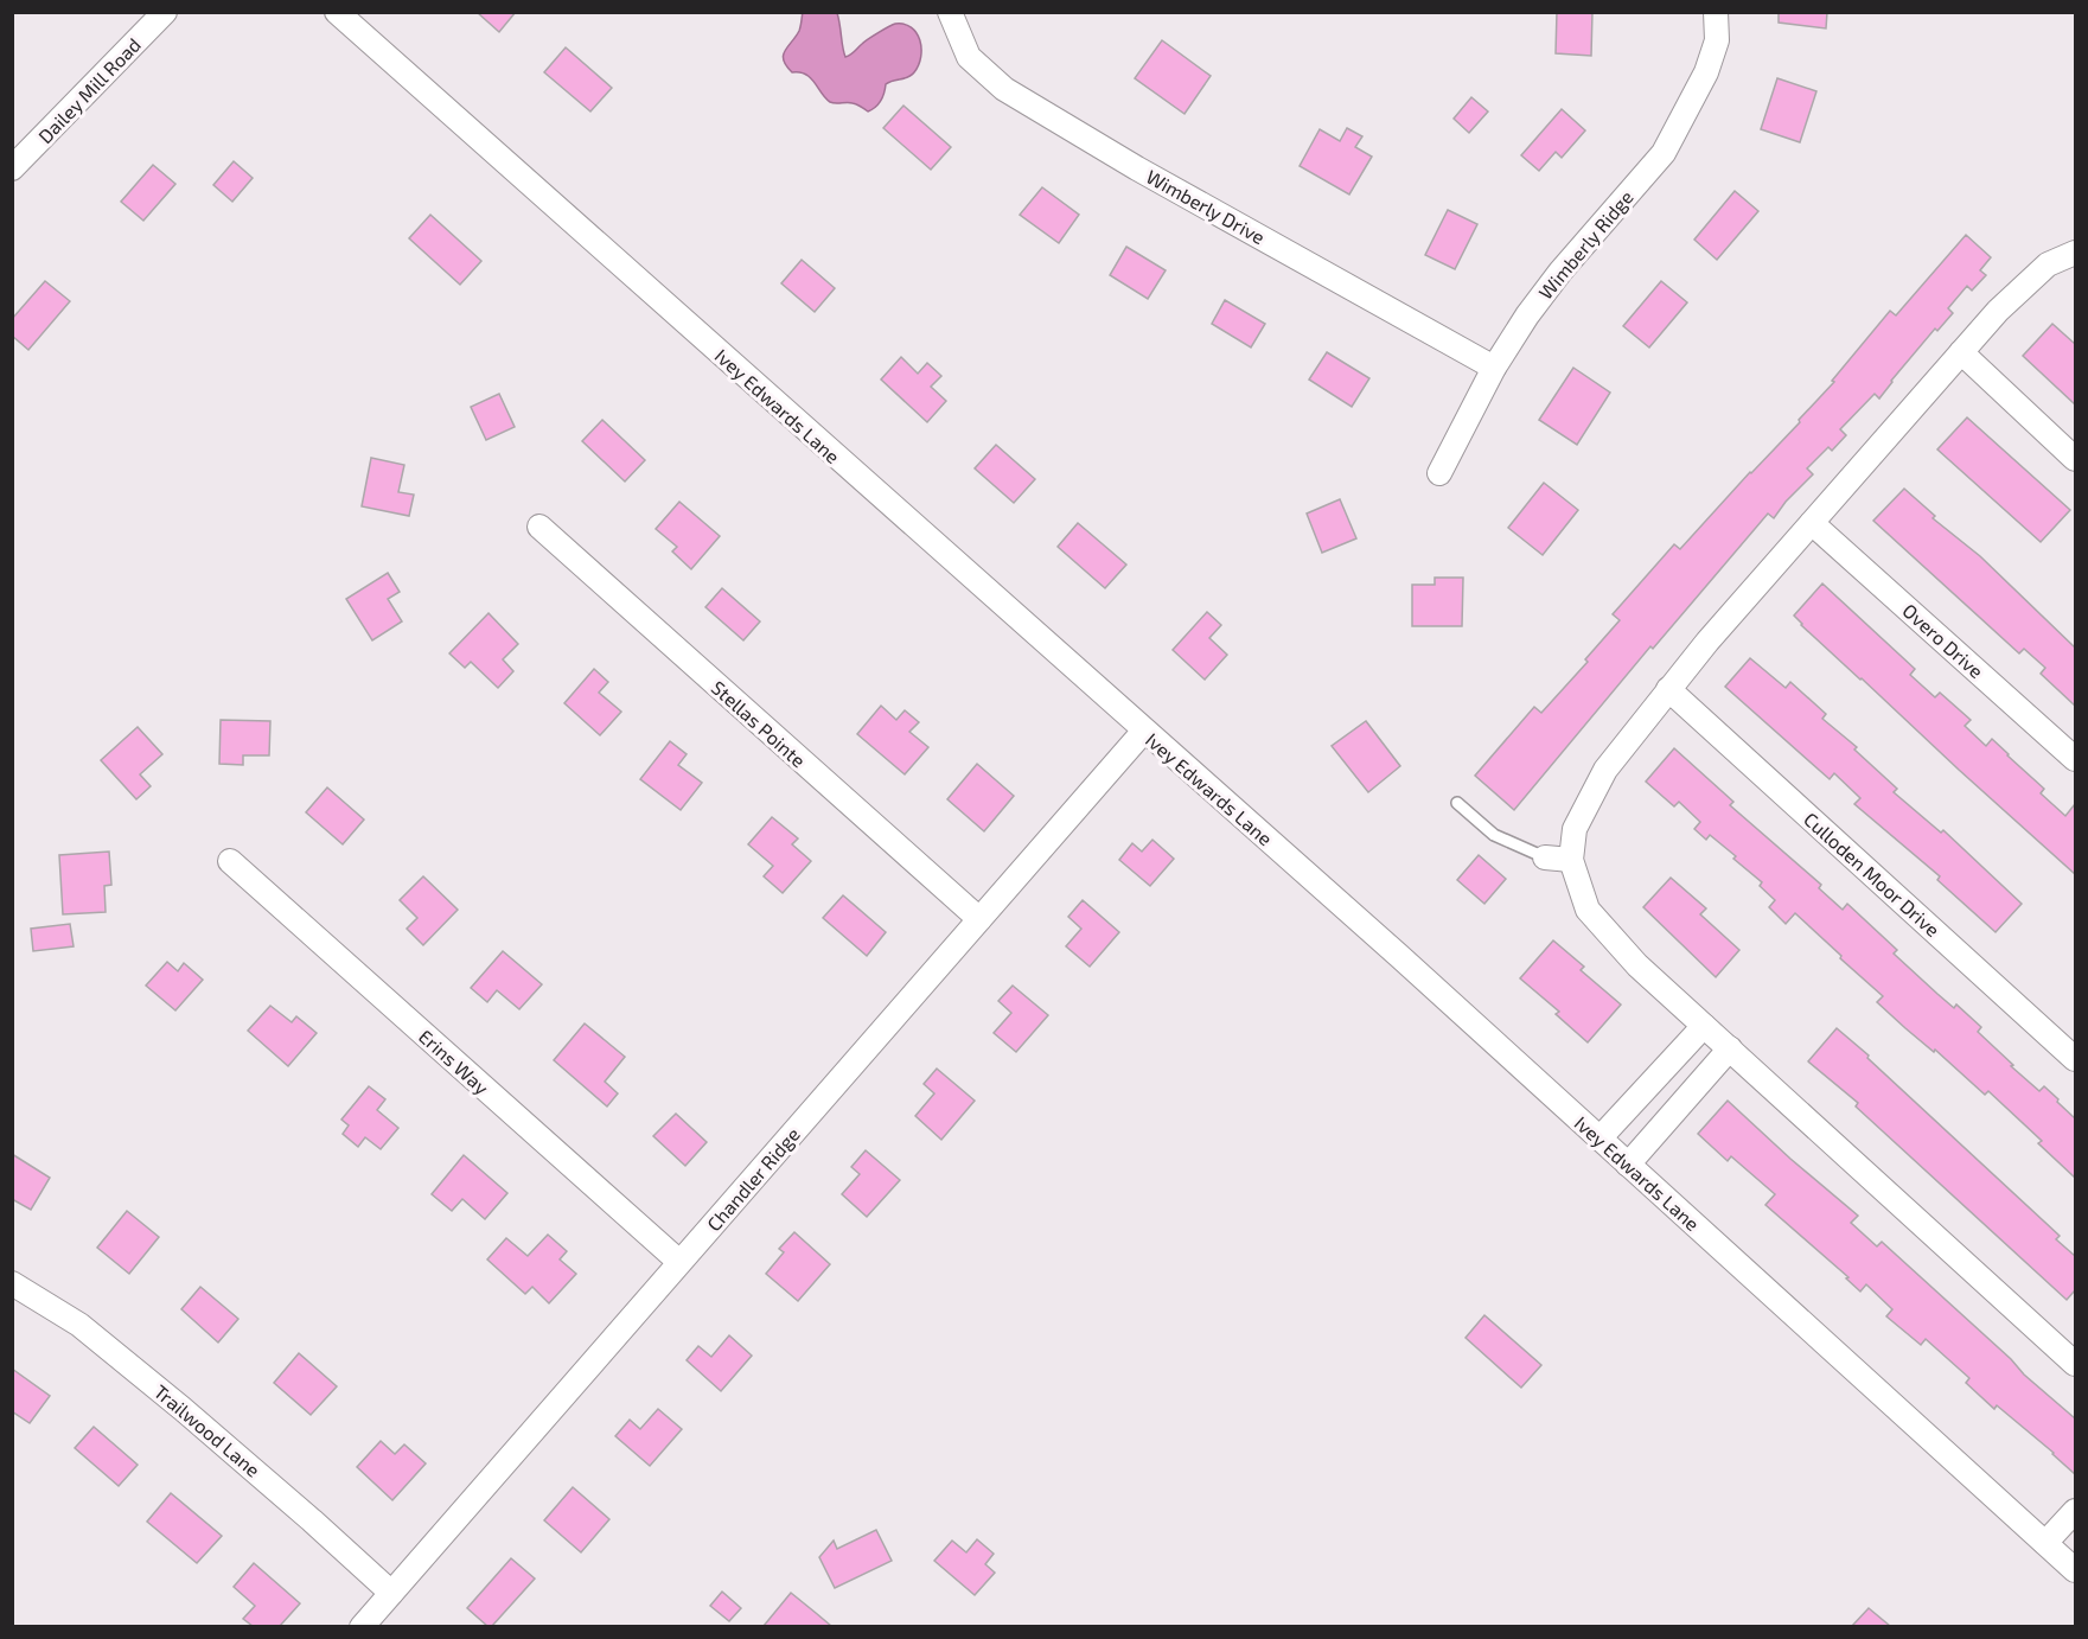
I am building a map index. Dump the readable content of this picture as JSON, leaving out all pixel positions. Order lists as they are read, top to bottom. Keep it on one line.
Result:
{"streets":{"street":["Dailey Mill Road","Wimberly Drive","Wimberly Ridge","Ivey Edwards Lane","Overo Drive","Stellas Pointe","Culloden Moor Drive","Erins Way","Chandler Ridge","Trailwood Lane"]},"crossings":[["Wimberly Drive","Wimberly Ridge"],["Ivey Edwards Lane","Chandler Ridge"],["Stellas Pointe","Chandler Ridge"],["Erins Way","Chandler Ridge"],["Chandler Ridge","Trailwood Lane"]]}
